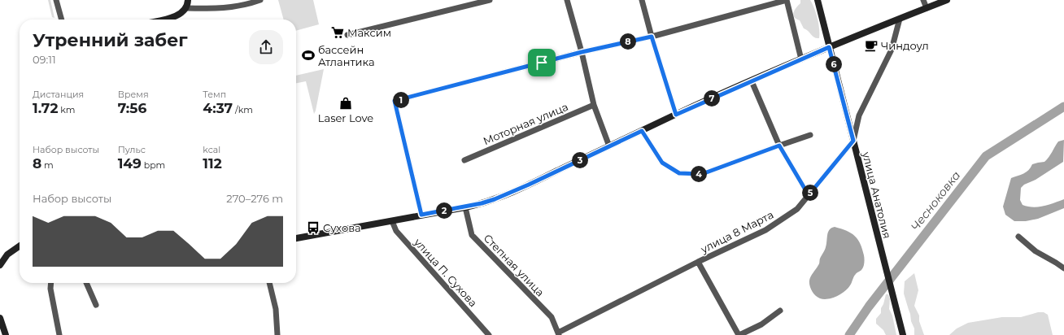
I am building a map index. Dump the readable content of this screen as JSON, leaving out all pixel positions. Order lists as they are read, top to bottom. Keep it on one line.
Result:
{"streets":{"street":["Моторная улица","улица Анатолия","улица 8 Марта","Степная улица","улица П. Сухова"]},"crossings":[["улица Анатолия","улица 8 Марта"],["улица 8 Марта","Степная улица"]],"water":["Чесноковка"],"places":{"supermarket":["Максим"],"cafe":["Чиндоул"],"sports":["бассейн Атлантика"],"shop":["Laser Love"],"bus stop":["Сухова"]},"page":{"heading":["Утренний забег","09:11"],"pins":["8","6","7","1","3","4","5","2"],"stats":[["Дистанция","1.72 km"],["Время","7:56"],["Темп","4:37 /km"],["Набор высоты","8 m"],["Пульс","149 bpm"],["kcal","112"]],"chart":["Набор высоты","270–276 m"]}}
